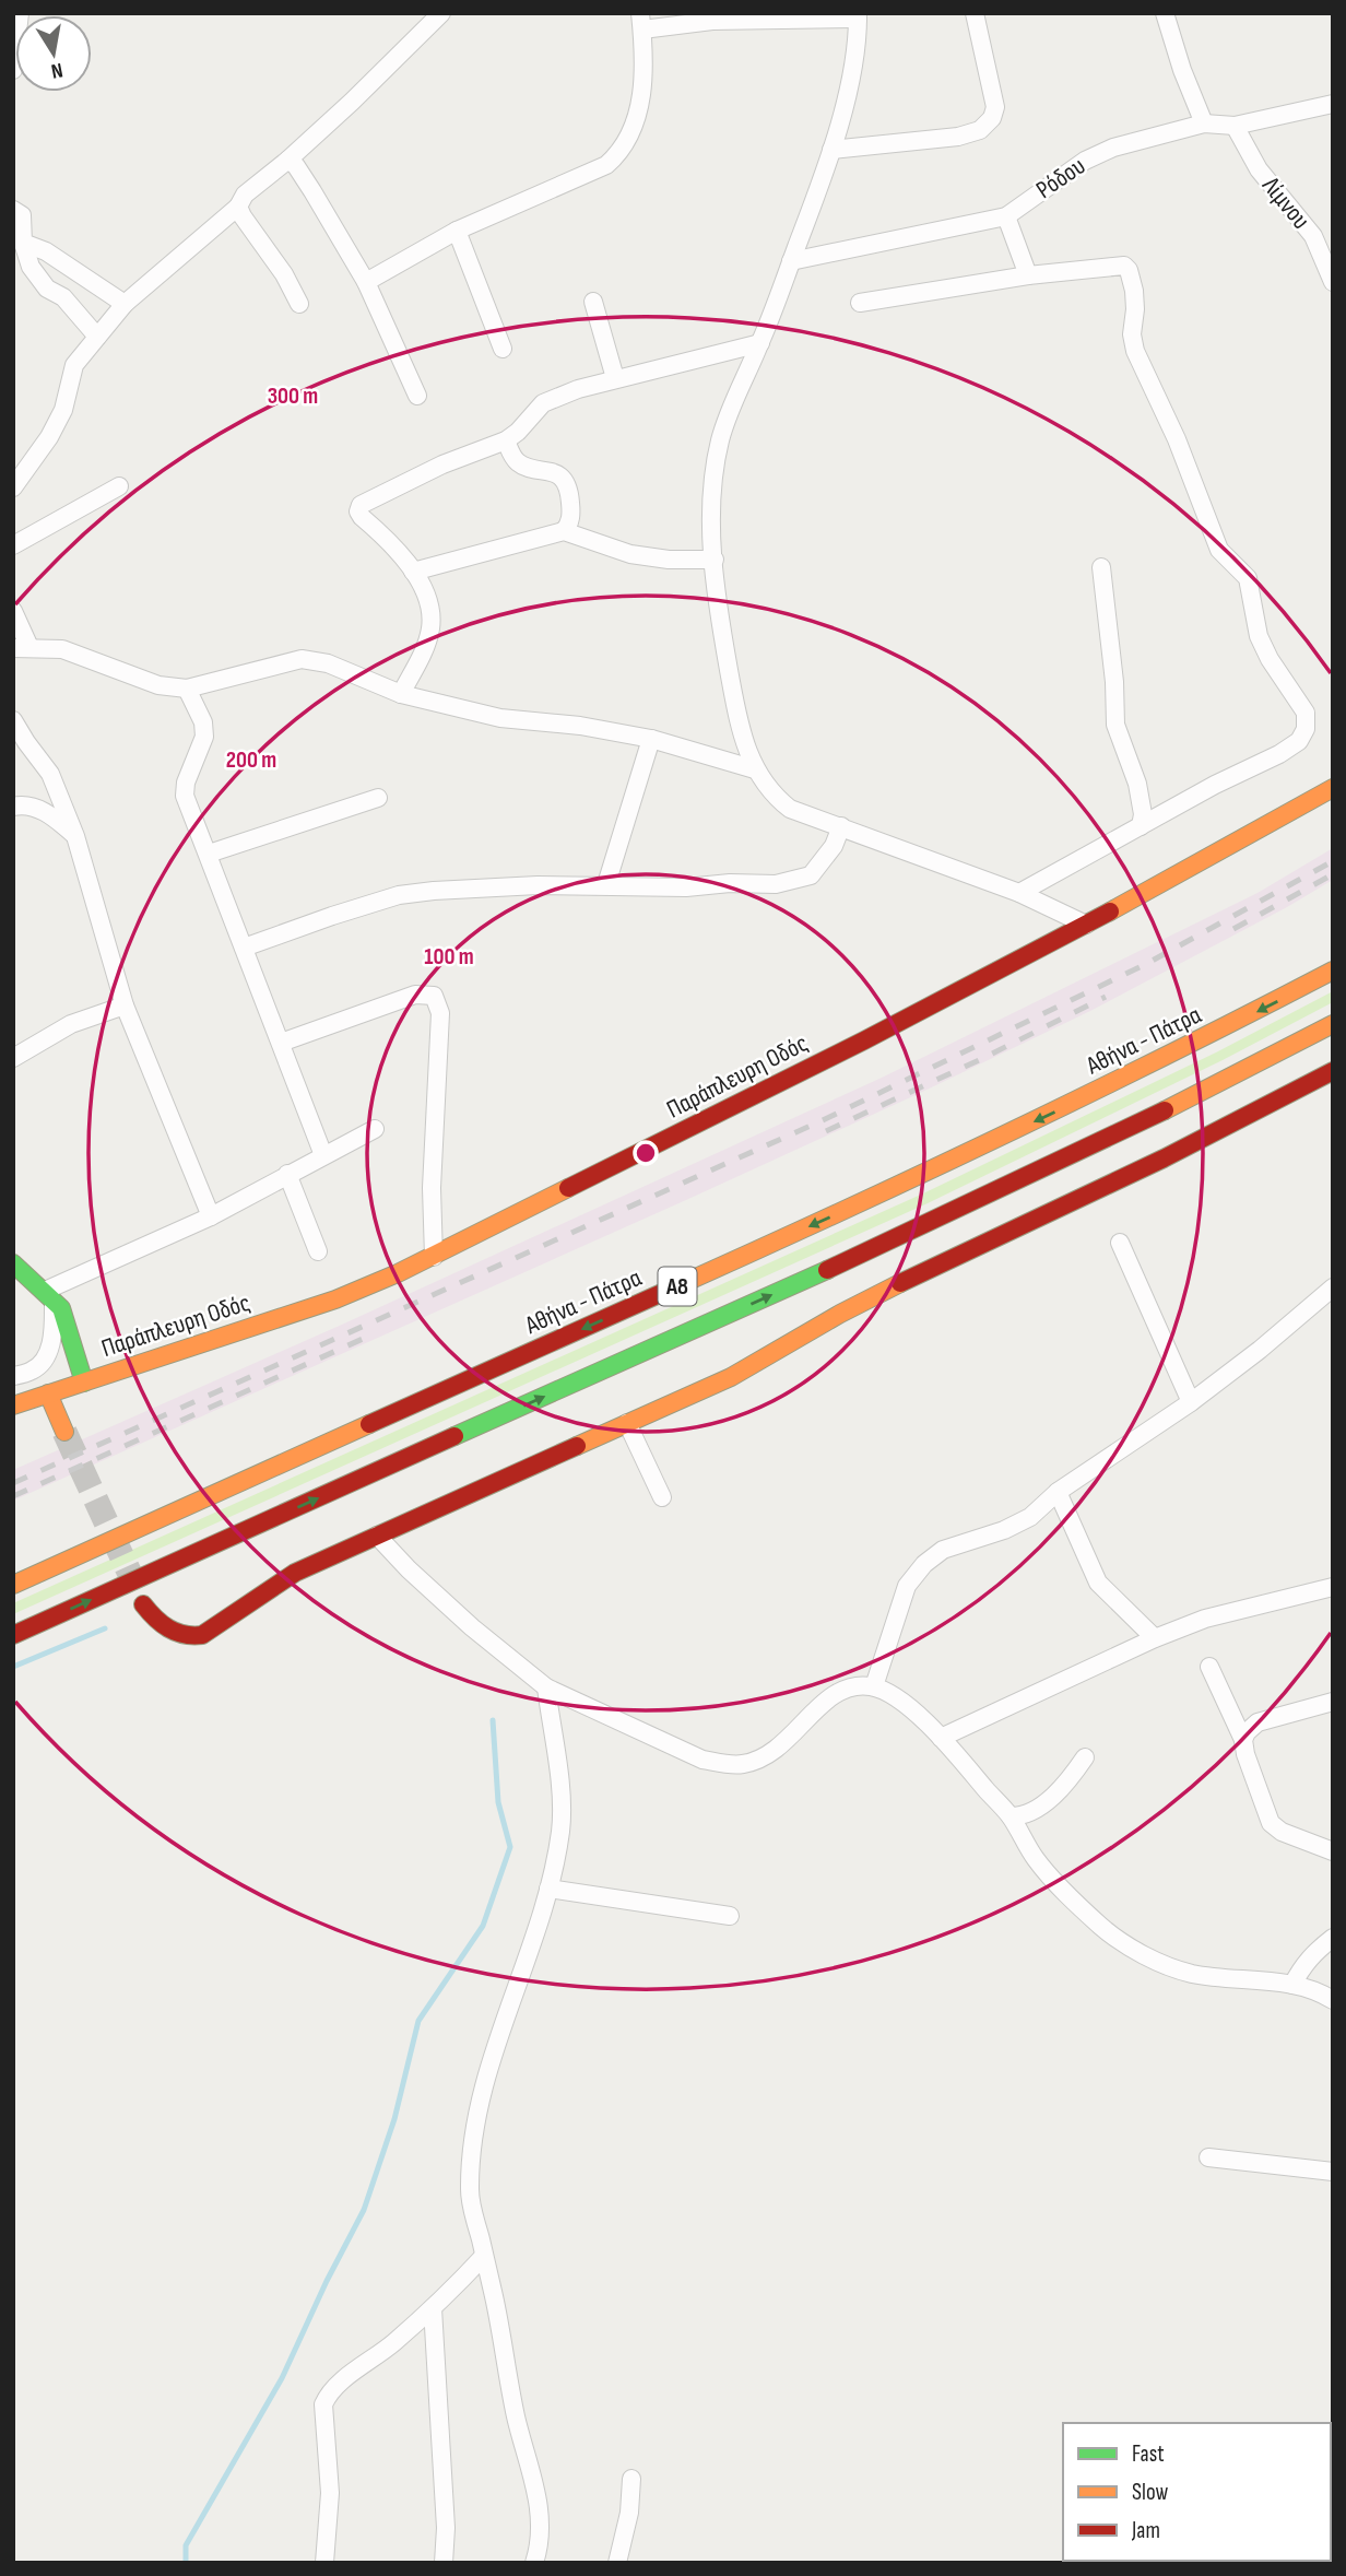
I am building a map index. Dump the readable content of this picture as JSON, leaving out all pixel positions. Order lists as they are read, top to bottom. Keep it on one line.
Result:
{"streets":{"main road":["Αθήνα - Πάτρα","Παράπλευρη Οδός","Α8"],"street":["Ρόδου","Λίμνου"]},"crossings":[["Ρόδου","Λίμνου"]],"legend":["Fast","Slow","Jam"],"north":"bottom","rings":["300 m","200 m","100 m"]}
